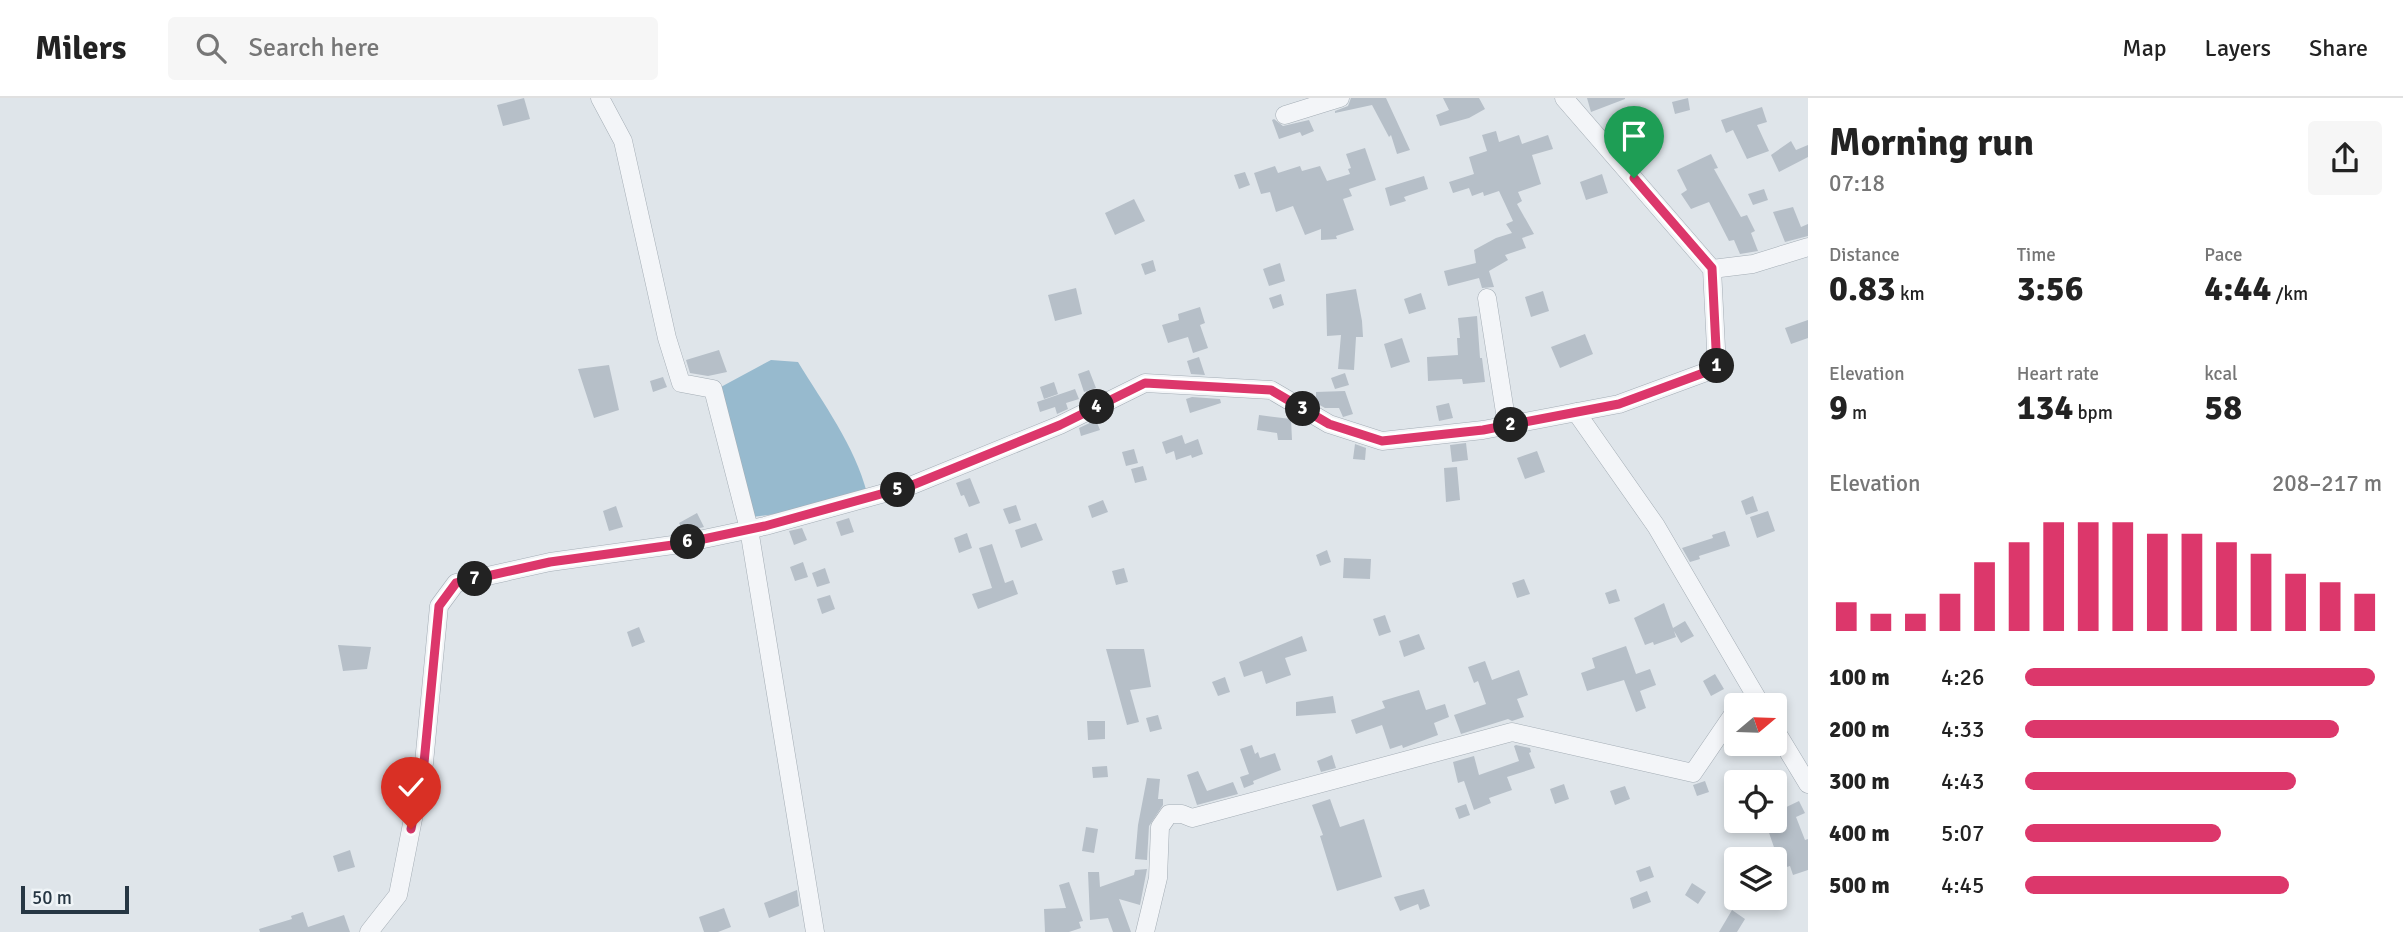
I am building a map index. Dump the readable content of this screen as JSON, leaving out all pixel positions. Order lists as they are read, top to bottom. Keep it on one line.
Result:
{"scale_bar":"50 m","north":"right","page":{"header":"Milers","search":"Search here","nav":["Map","Layers","Share"],"heading":["Morning run","07:18"],"stats":[["Distance","0.83 km"],["Time","3:56"],["Pace","4:44 /km"],["Elevation","9 m"],["Heart rate","134 bpm"],["kcal","58"]],"pins":["1","4","3","2","5","6","7"],"chart":["Elevation","208–217 m"],"list":[{"name":"100 m","note":"4:26"},{"name":"200 m","note":"4:33"},{"name":"300 m","note":"4:43"},{"name":"400 m","note":"5:07"},{"name":"500 m","note":"4:45"}],"scale":"50 m"}}
